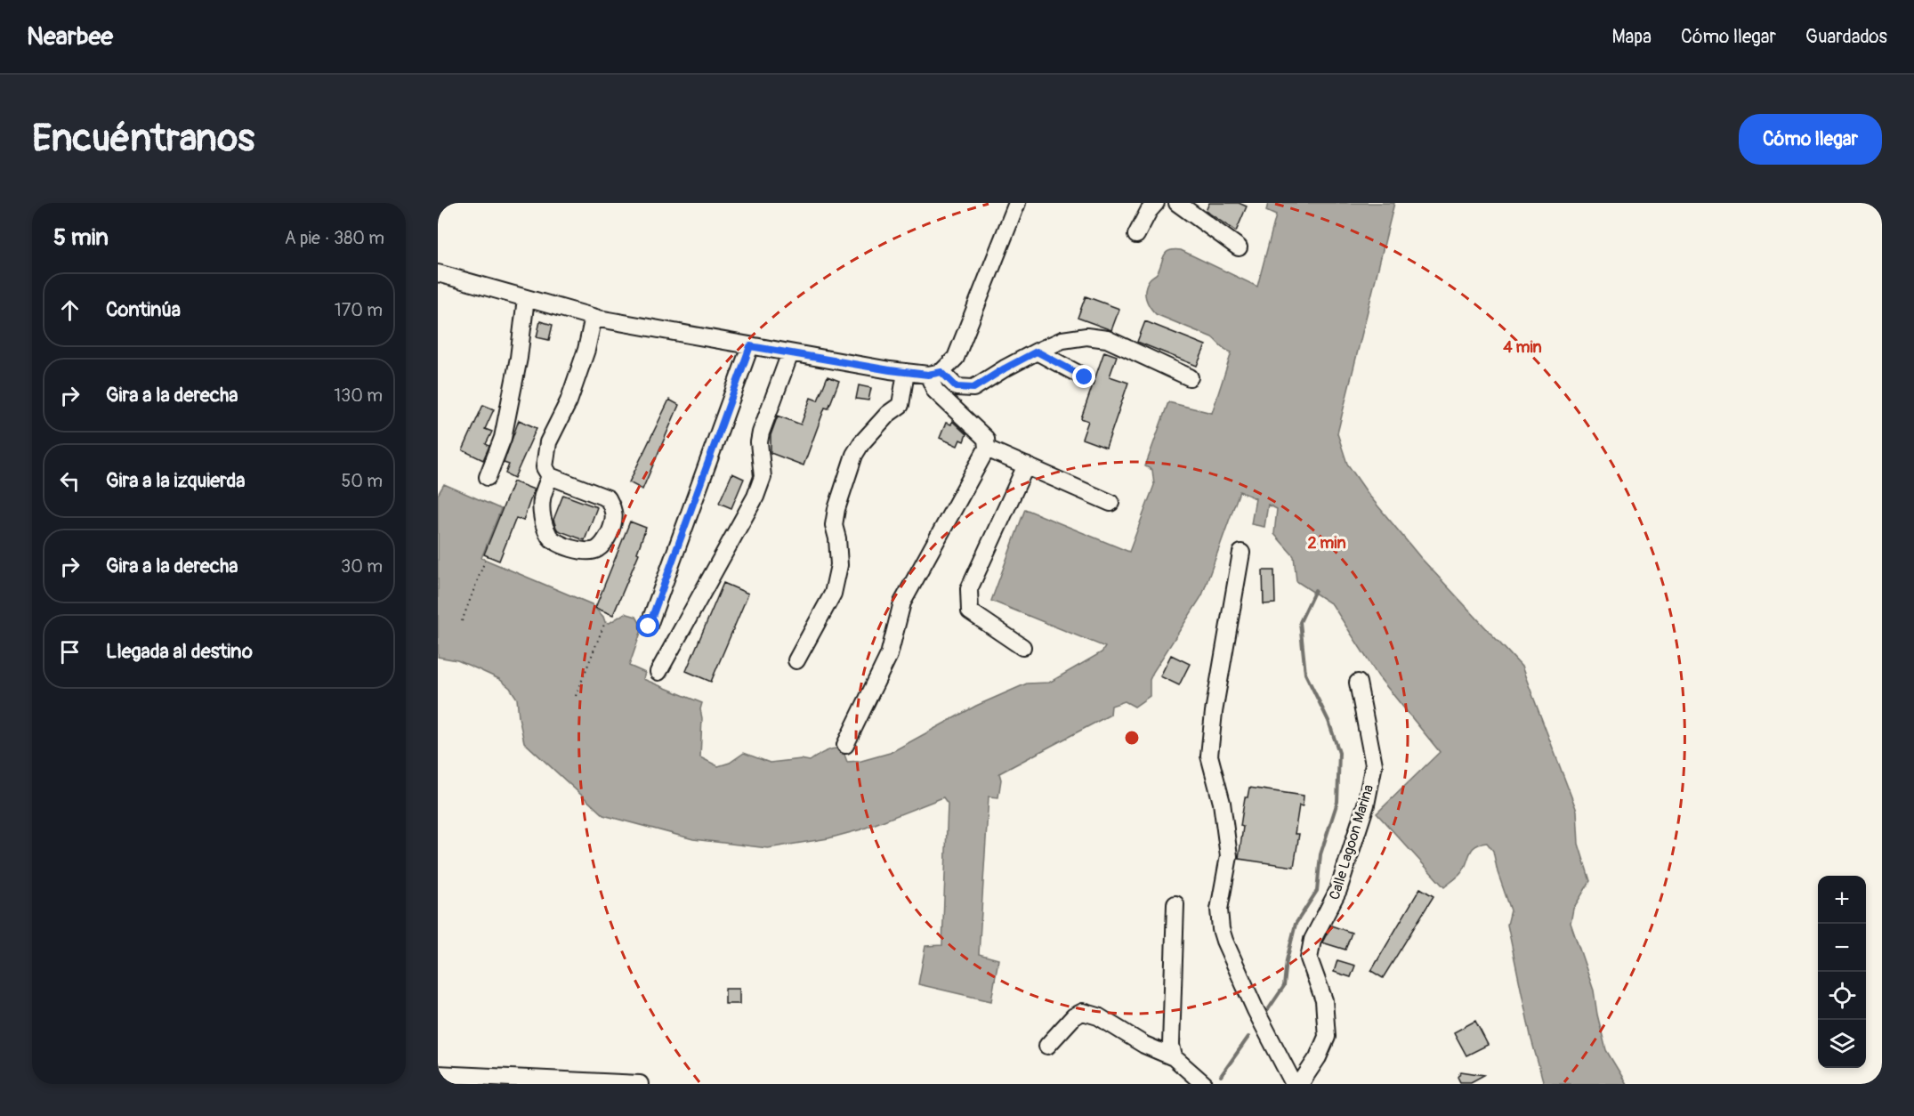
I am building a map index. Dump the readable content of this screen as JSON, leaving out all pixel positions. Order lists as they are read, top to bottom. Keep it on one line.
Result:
{"streets":{"street":["Calle Lagoon Marina"]},"page":{"header":"Nearbee","nav":["Mapa","Cómo llegar","Guardados"],"buttons":"Cómo llegar","title":"Encuéntranos","heading":["5 min","A pie · 380 m"],"list":[["Continúa","170 m"],["Gira a la derecha","130 m"],["Gira a la izquierda","50 m"],["Gira a la derecha","30 m"],"Llegada al destino"],"map_buttons":["+","−"]},"rings":["4 min","2 min"]}
